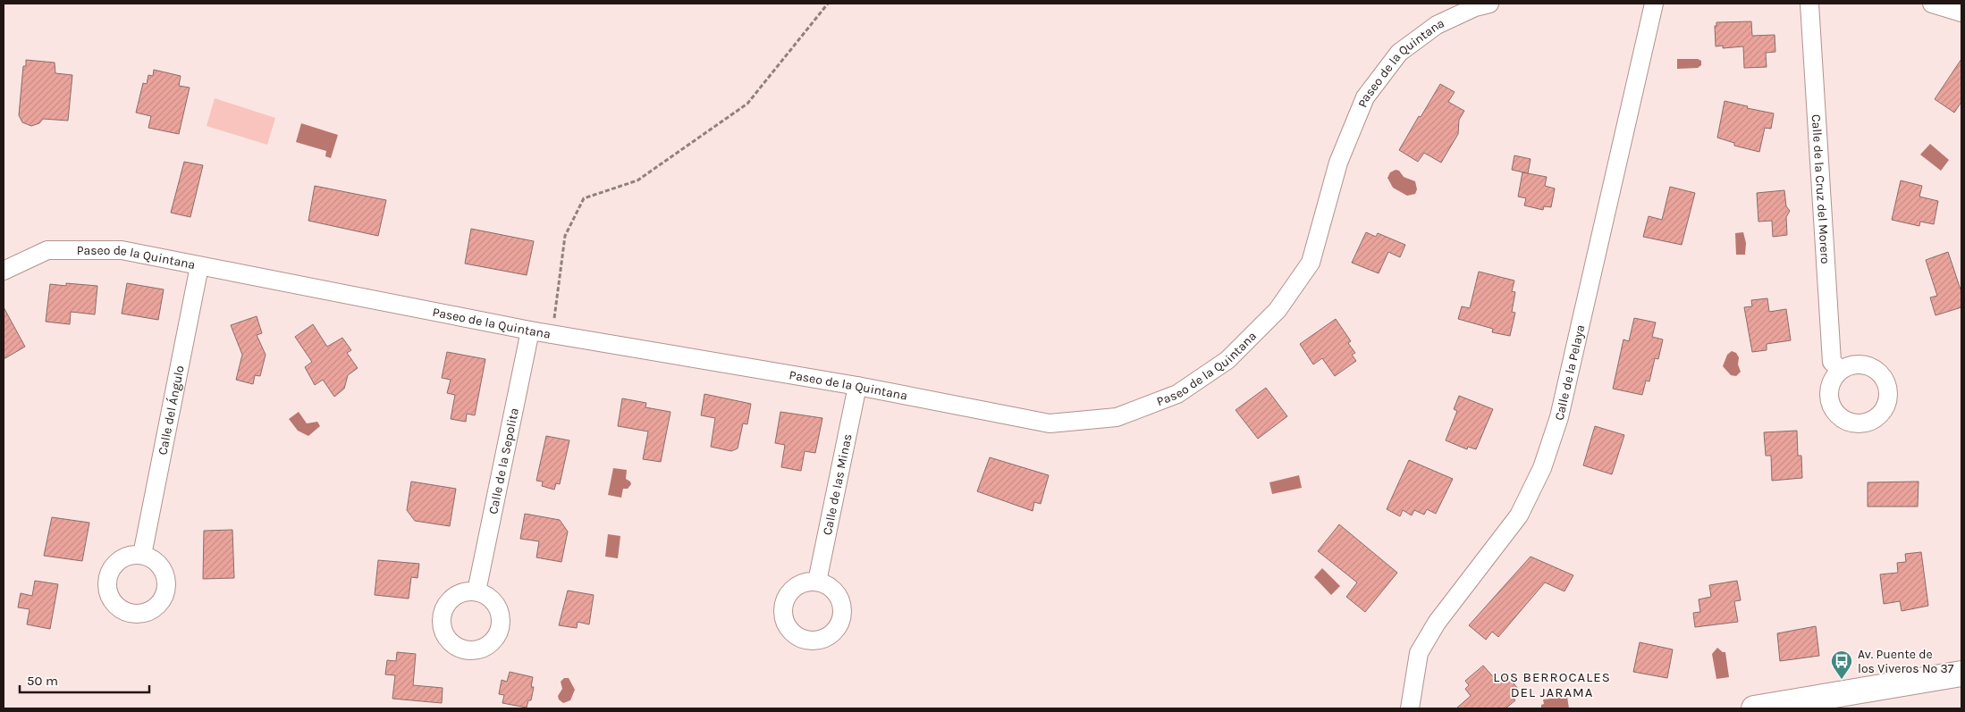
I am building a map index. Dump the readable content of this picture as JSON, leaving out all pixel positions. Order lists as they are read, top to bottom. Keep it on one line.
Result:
{"streets":{"street":["Paseo de la Quintana","Calle de la Cruz del Morero","Calle de la Pelaya","Calle del Ángulo","Calle de la Sepolita","Calle de las Minas"]},"crossings":[["Paseo de la Quintana","Calle del Ángulo"],["Paseo de la Quintana","Calle de la Sepolita"],["Paseo de la Quintana","Calle de las Minas"]],"districts":["LOS BERROCALES DEL JARAMA"],"places":{"bus stop":["Av. Puente de los Viveros Nº 37"]},"scale_bar":"50 m"}
